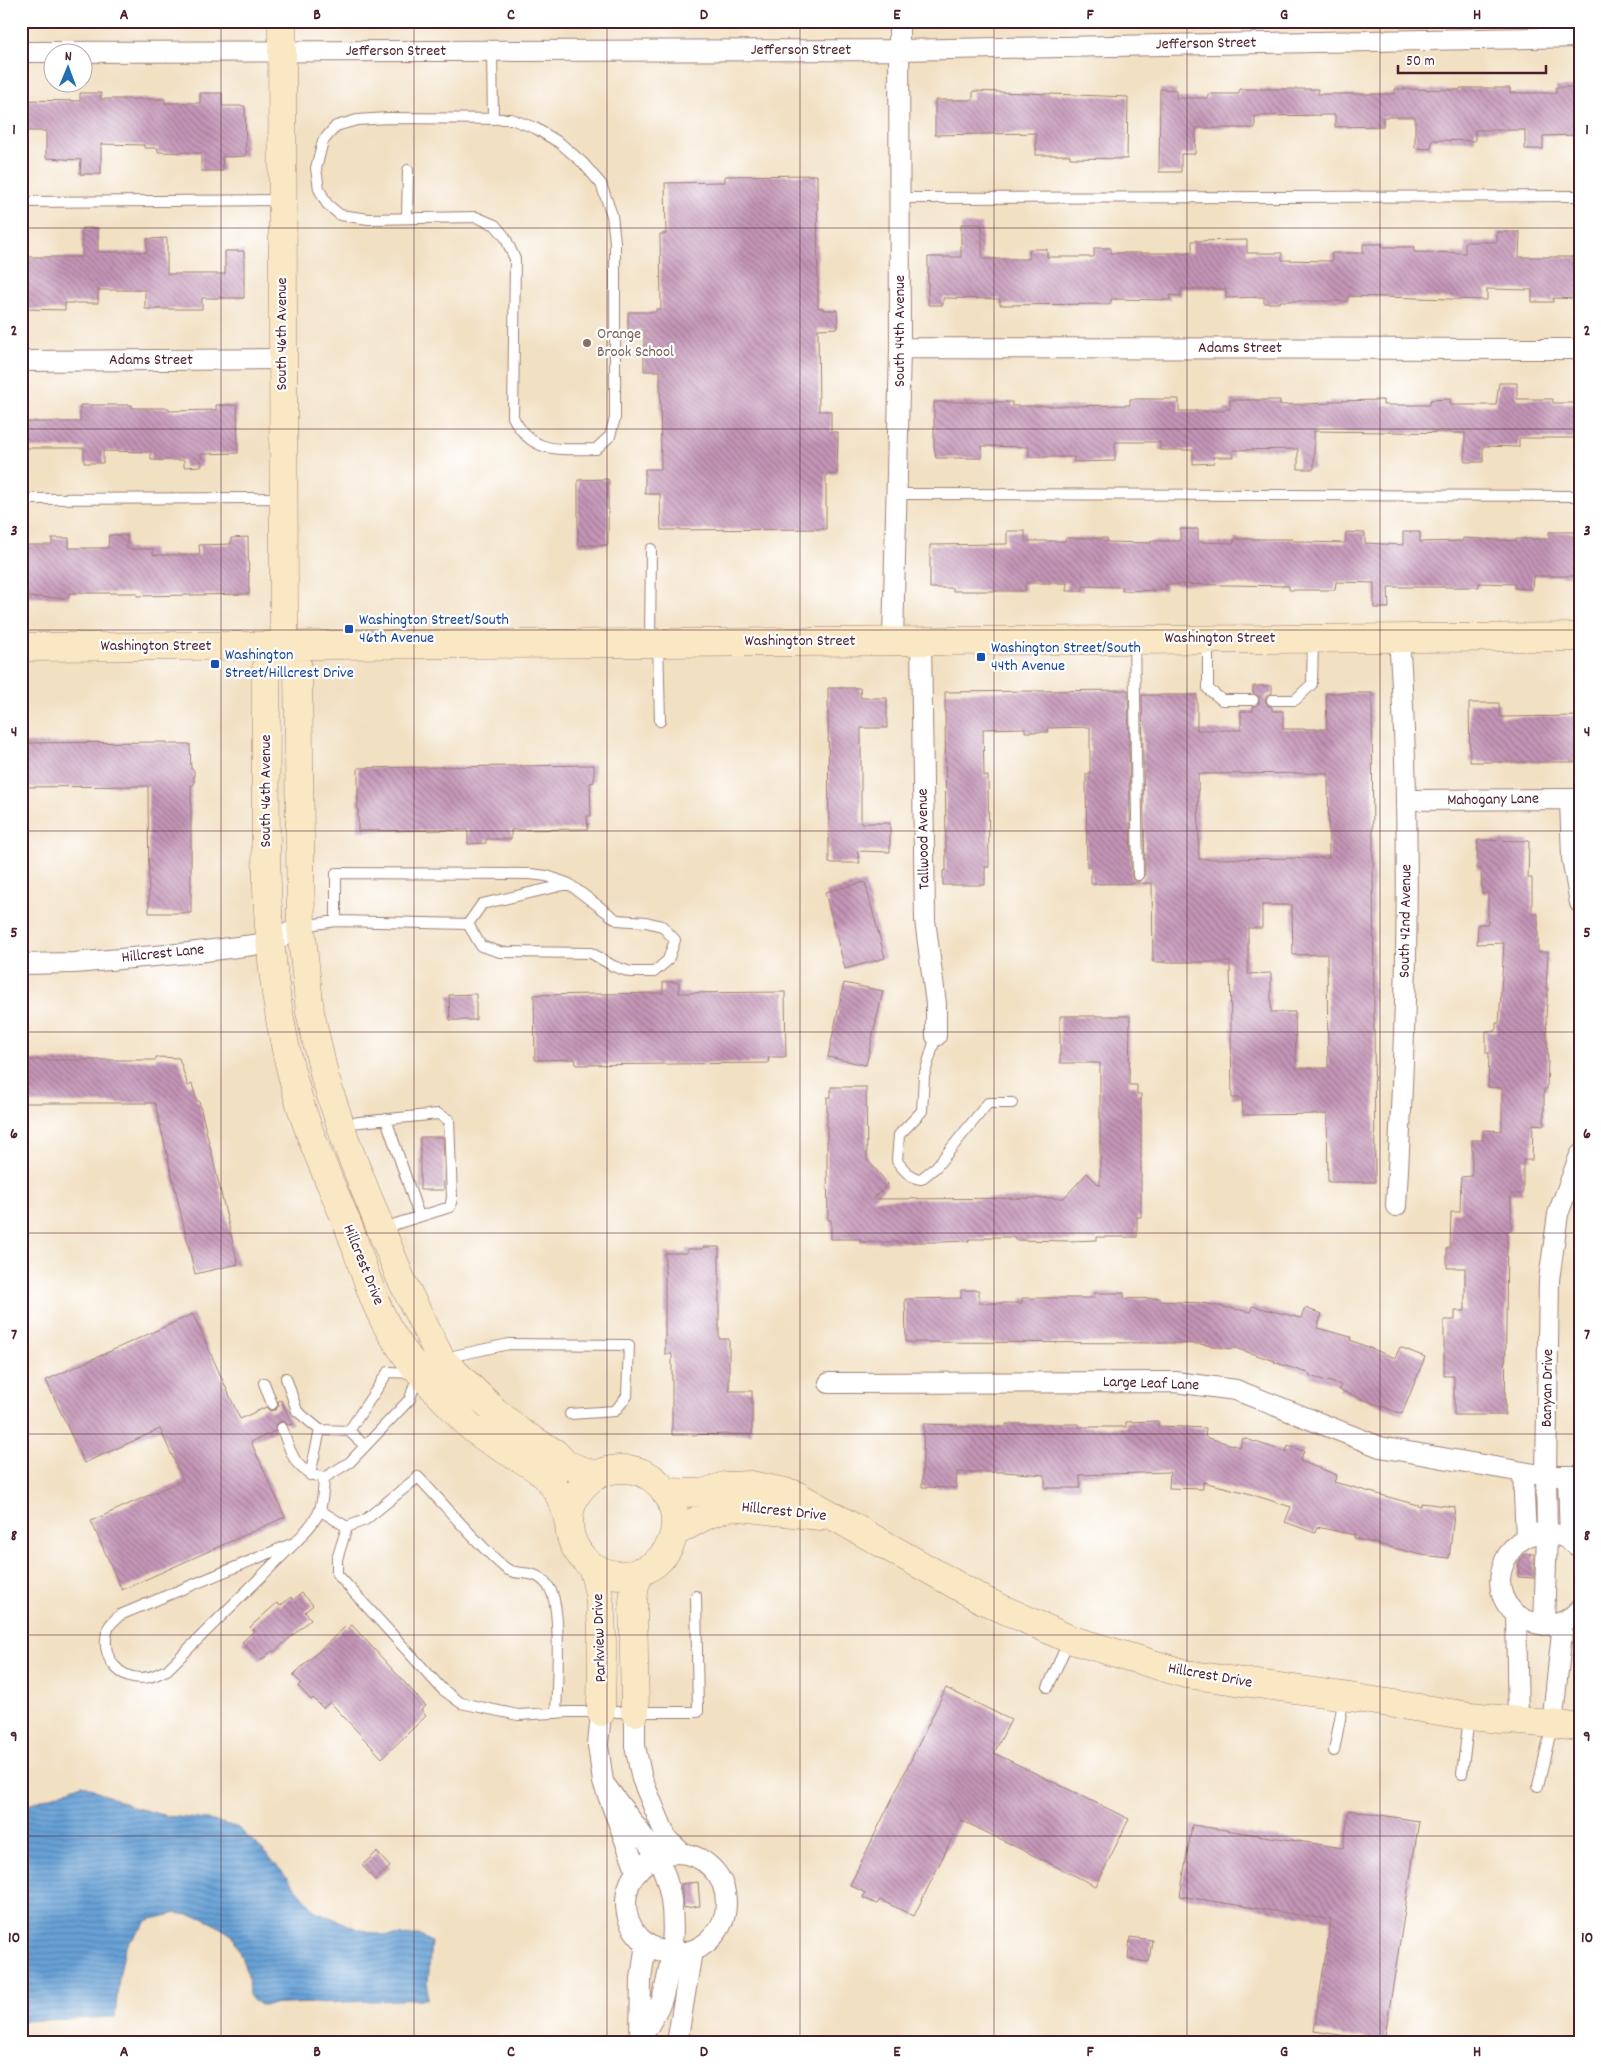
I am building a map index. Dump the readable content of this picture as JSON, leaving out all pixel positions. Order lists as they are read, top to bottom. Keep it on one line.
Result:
{"streets":{"street":["Jefferson Street","South 44th Avenue","South 46th Avenue","Adams Street","Washington Street","Mahogany Lane","Tallwood Avenue","South 42nd Avenue","Hillcrest Lane","Hillcrest Drive","Large Leaf Lane","Banyan Drive","Parkview Drive"]},"crossings":[["Jefferson Street","South 44th Avenue"],["Jefferson Street","South 46th Avenue"],["South 44th Avenue","Adams Street"],["South 44th Avenue","Washington Street"],["South 46th Avenue","Adams Street"],["South 46th Avenue","Washington Street"],["South 46th Avenue","Hillcrest Lane"],["South 46th Avenue","Hillcrest Drive"],["Washington Street","Tallwood Avenue"],["Washington Street","South 42nd Avenue"],["Mahogany Lane","South 42nd Avenue"],["Hillcrest Lane","Hillcrest Drive"],["Hillcrest Drive","Banyan Drive"],["Hillcrest Drive","Parkview Drive"],["Large Leaf Lane","Banyan Drive"]],"places":{"other":["Orange Brook School"],"transit":["Washington Street/South 46th Avenue","Washington Street/South 44th Avenue","Washington Street/Hillcrest Drive"]},"scale_bar":"50 m","north":"top","grid":{"columns":["A","B","C","D","E","F","G","H"],"rows":["1","2","3","4","5","6","7","8","9","10"]}}
